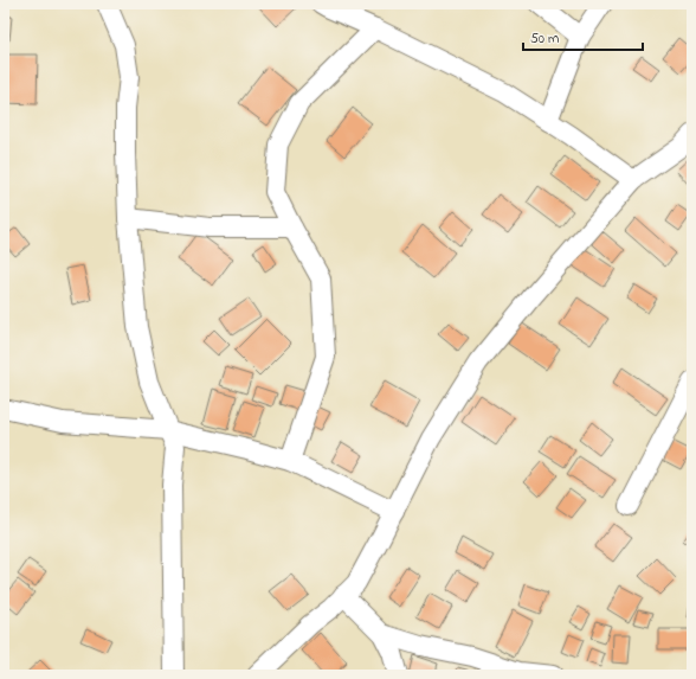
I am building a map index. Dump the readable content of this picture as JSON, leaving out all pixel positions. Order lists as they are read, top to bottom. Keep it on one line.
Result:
{"scale_bar":"50 m"}
